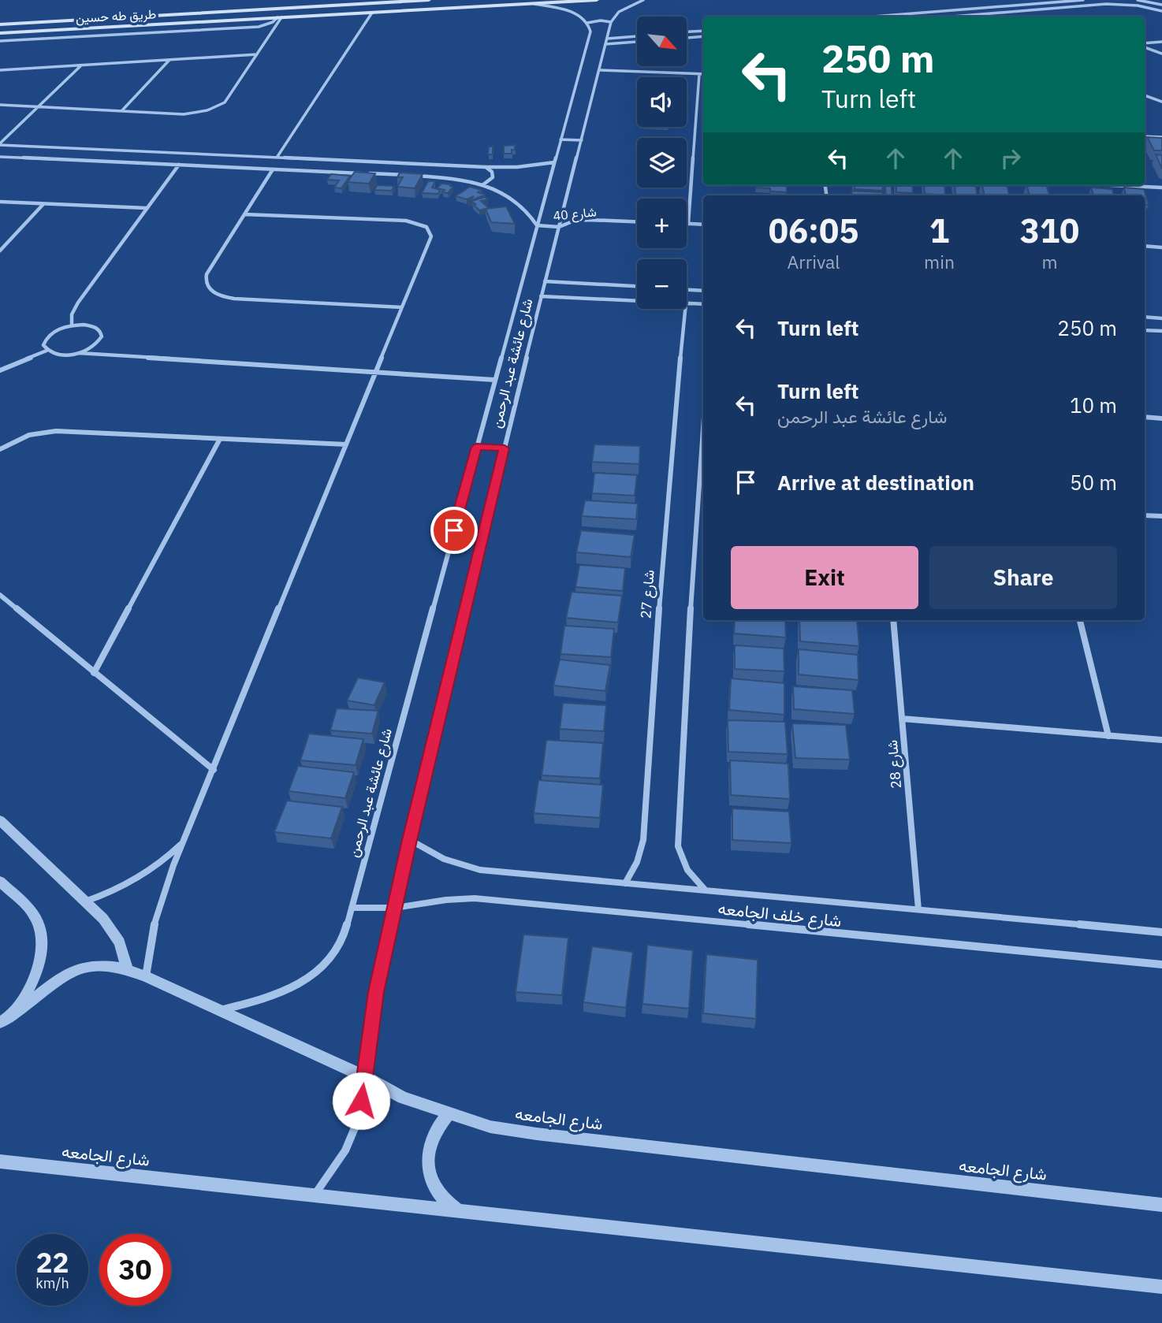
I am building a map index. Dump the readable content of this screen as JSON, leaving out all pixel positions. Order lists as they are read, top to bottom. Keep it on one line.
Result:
{"streets":{"main road":["طريق طه حسين"],"street":["شارع 40","شارع عائشة عبد الرحمن","شارع 27","شارع 28","شارع خلف الجامعه","شارع الجامعه"]},"crossings":[["شارع 40","شارع عائشة عبد الرحمن"],["شارع عائشة عبد الرحمن","شارع خلف الجامعه"],["شارع عائشة عبد الرحمن","شارع الجامعه"],["شارع 27","شارع خلف الجامعه"],["شارع 28","شارع خلف الجامعه"]],"north":"bottom right","page":{"map_buttons":["+","−"],"turn":["250 m","Turn left"],"eta":["06:05","Arrival","1","min","310","m"],"list":[{"name":"Turn left","value":"250 m"},{"name":"Turn left","note":"شارع عائشة عبد الرحمن","value":"10 m"},{"name":"Arrive at destination","value":"50 m"}],"buttons":["Exit","Share"],"speed":"22 km/h","limit":"30"}}
